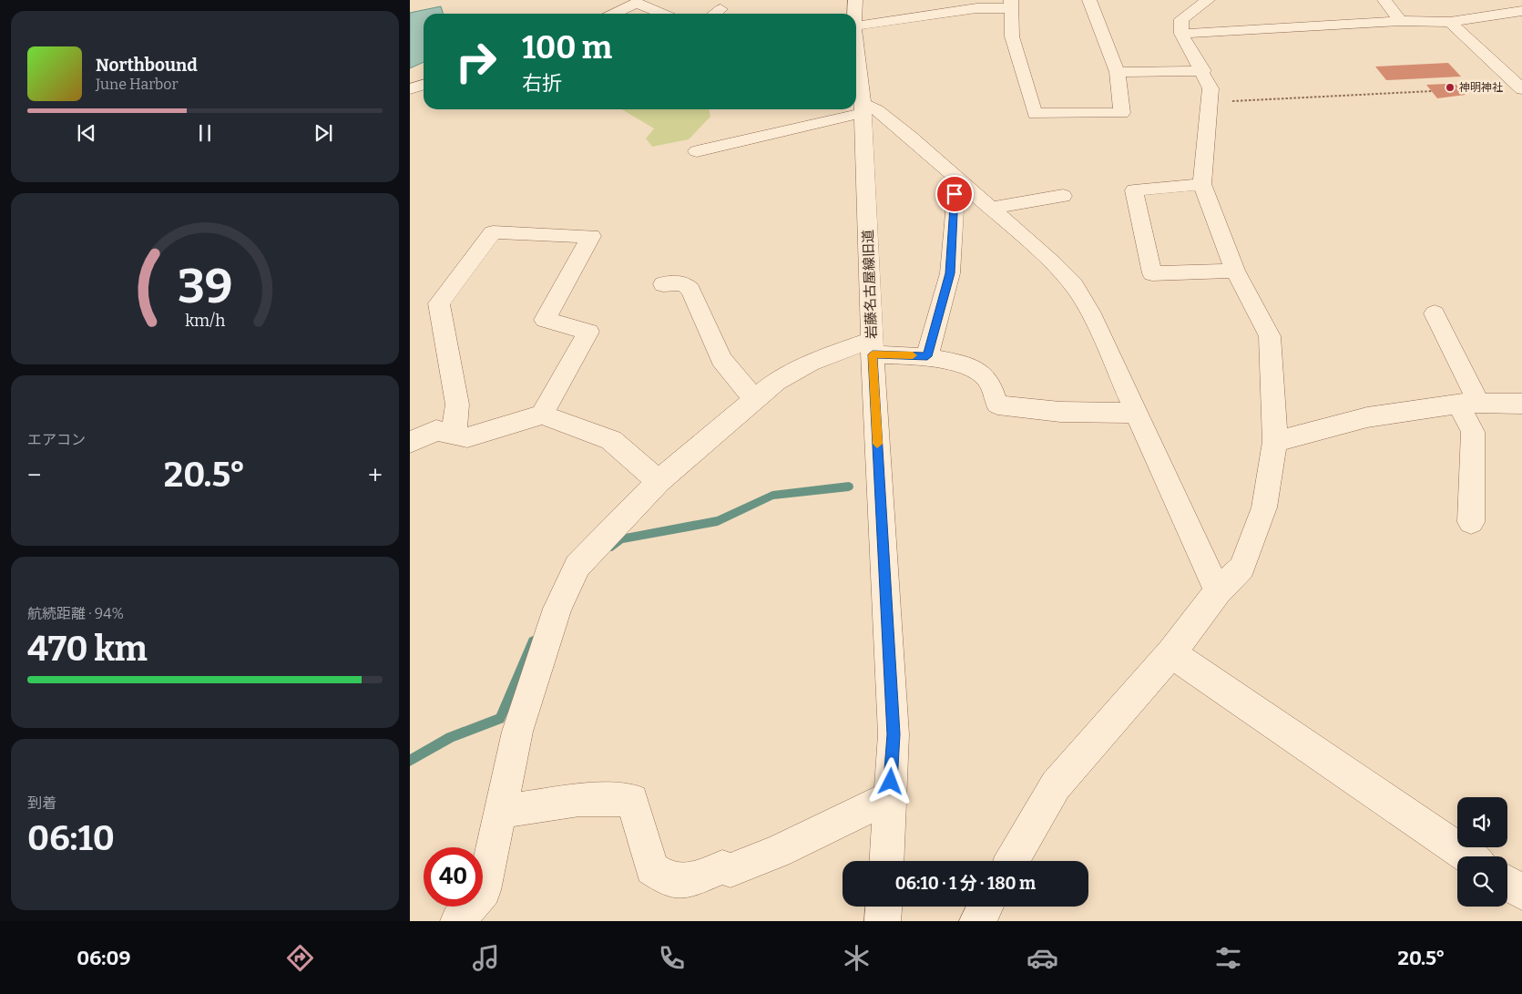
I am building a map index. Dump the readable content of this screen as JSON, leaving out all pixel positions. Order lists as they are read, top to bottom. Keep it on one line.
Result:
{"streets":{"street":["岩藤名古屋線旧道"]},"places":["神明神社"],"page":{"turn":["100 m","右折"],"song":["Northbound","June Harbor"],"tile":["エアコン",["航続距離 · 94%","470 km"],["到着","06:10"]],"heat":["−","20.5°","+"],"limit":"40","trip":"06:10 · 1 分 · 180 m","tabs":["06:09","20.5°"],"gauge":["39","km/h"]}}
